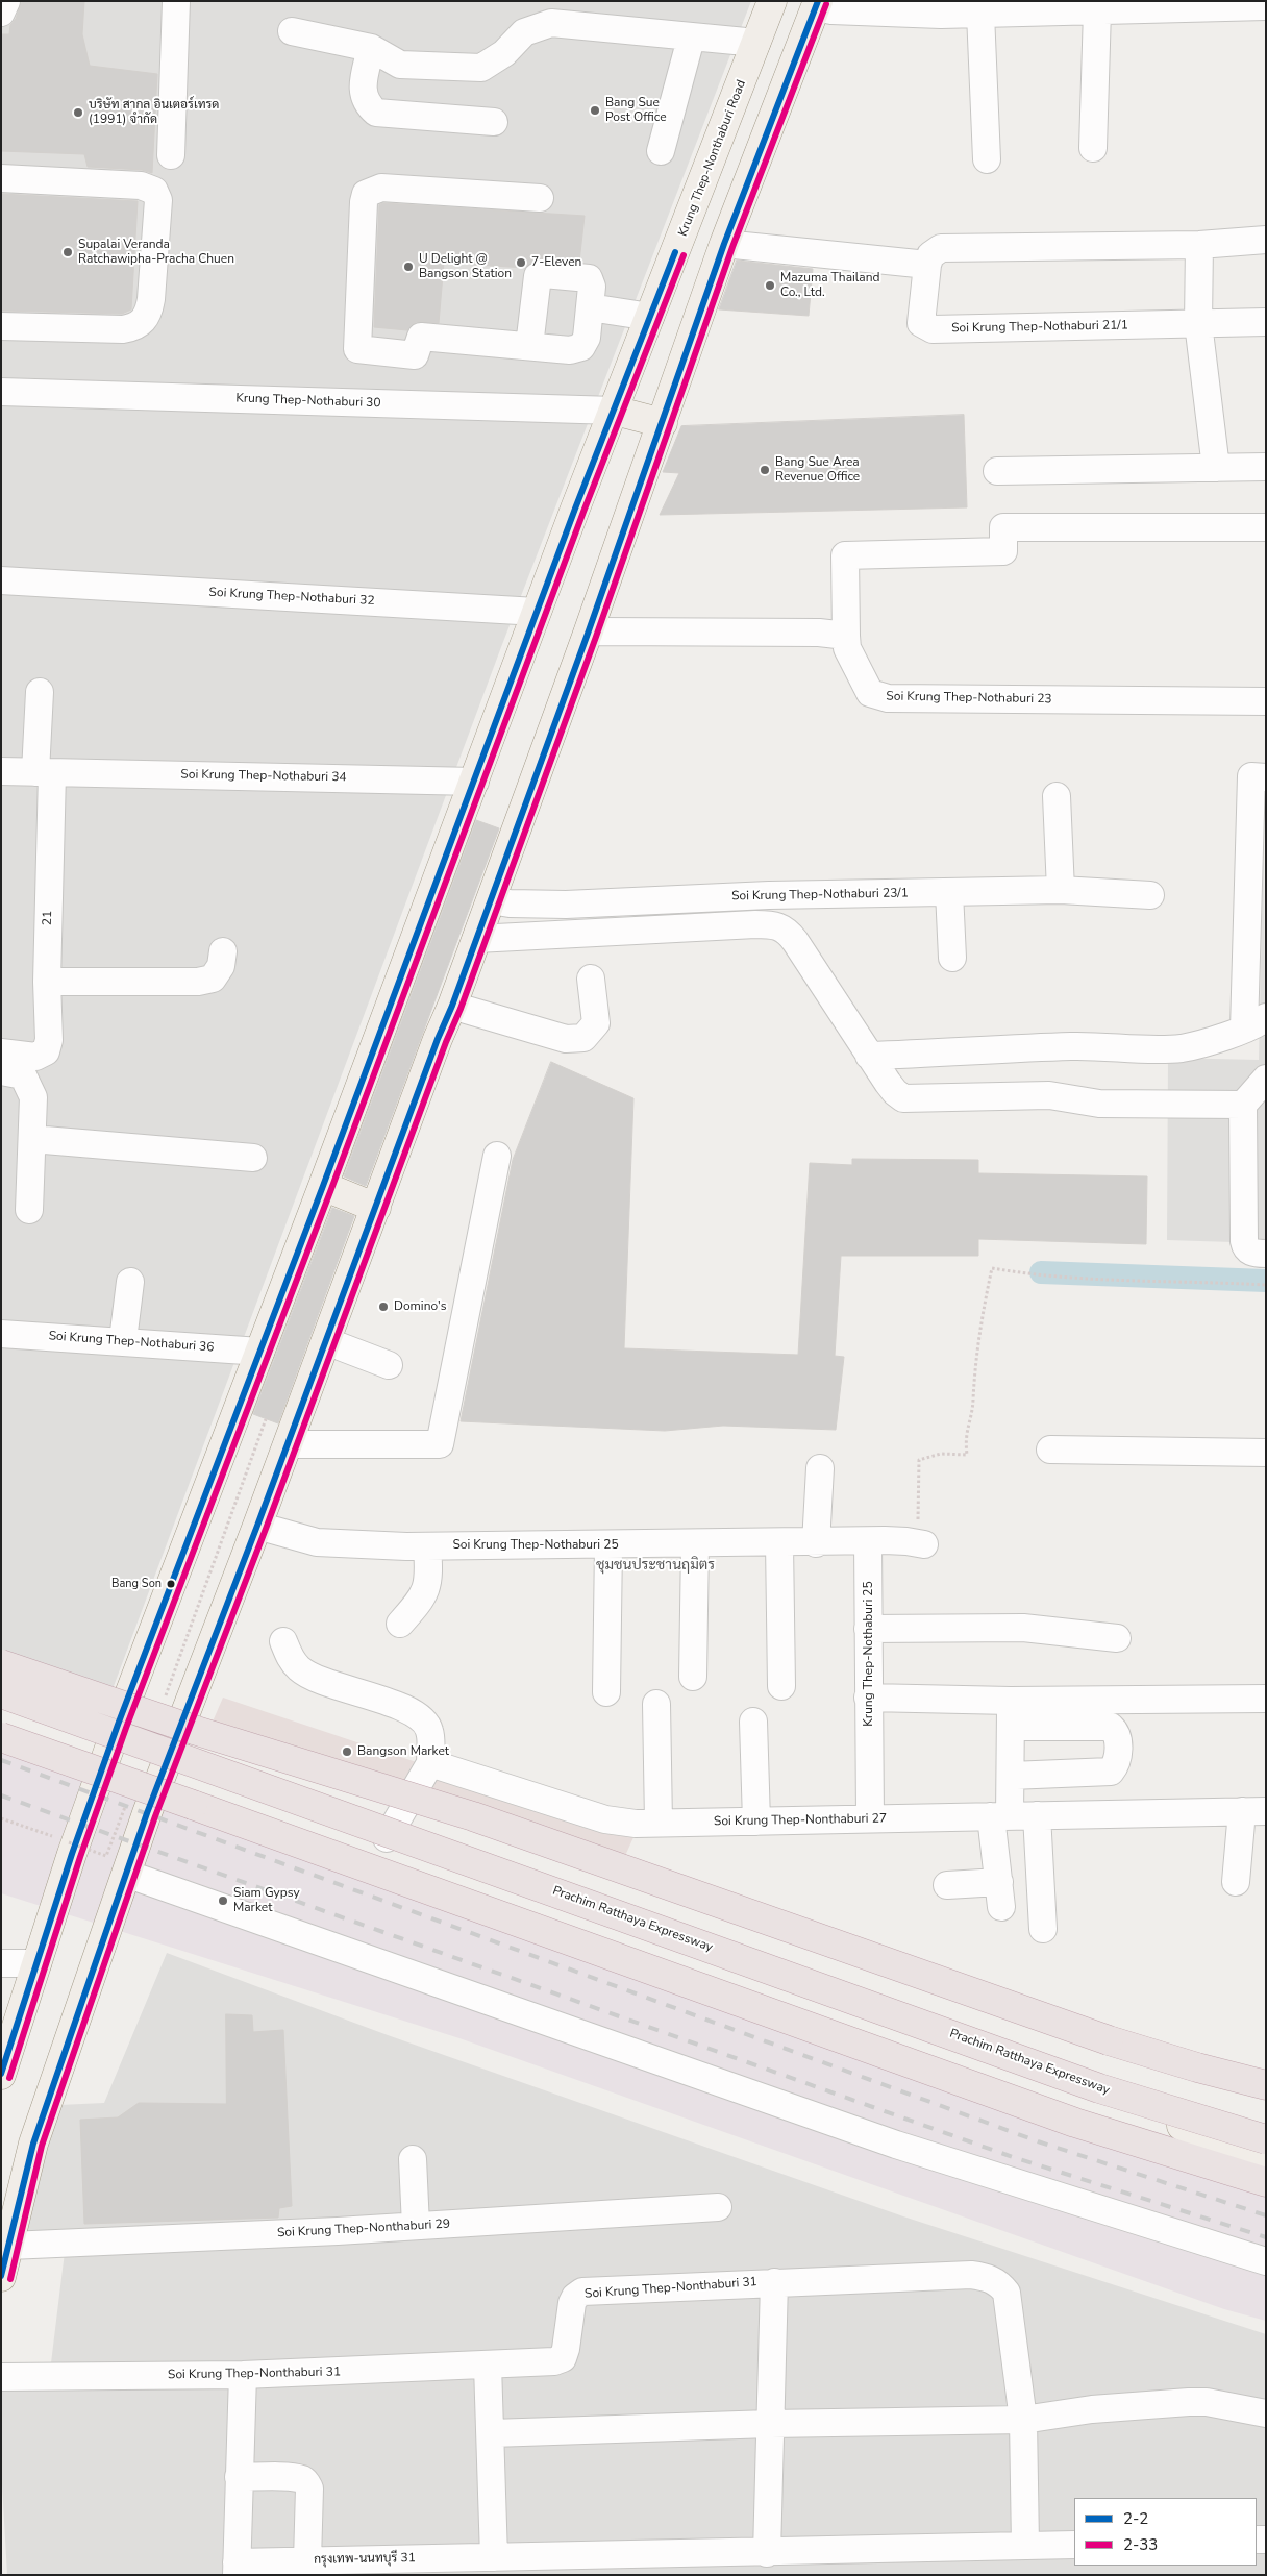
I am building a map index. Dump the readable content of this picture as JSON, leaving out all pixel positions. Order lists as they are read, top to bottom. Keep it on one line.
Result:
{"streets":{"highway":["Prachim Ratthaya Expressway"],"main road":["Krung Thep-Nonthaburi Road"],"street":["Soi Krung Thep-Nothaburi 21/1","Krung Thep-Nothaburi 30","Soi Krung Thep-Nothaburi 32","Soi Krung Thep-Nothaburi 23","Soi Krung Thep-Nothaburi 34","Soi Krung Thep-Nothaburi 23/1","21","Soi Krung Thep-Nothaburi 36","Soi Krung Thep-Nothaburi 25","Krung Thep-Nothaburi 25","Soi Krung Thep-Nonthaburi 27","Soi Krung Thep-Nonthaburi 29","Soi Krung Thep-Nonthaburi 31","กรุงเทพ-นนทบุรี 31"]},"crossings":[["Krung Thep-Nonthaburi Road","Krung Thep-Nothaburi 30"],["Krung Thep-Nonthaburi Road","Soi Krung Thep-Nothaburi 32"],["Krung Thep-Nonthaburi Road","Soi Krung Thep-Nothaburi 34"],["Krung Thep-Nonthaburi Road","Soi Krung Thep-Nothaburi 36"],["Soi Krung Thep-Nothaburi 34","21"],["Krung Thep-Nothaburi 25","Soi Krung Thep-Nonthaburi 27"],["Soi Krung Thep-Nonthaburi 31","กรุงเทพ-นนทบุรี 31"]],"districts":["ชุมชนประชานฤมิตร"],"places":["Bang Sue Post Office","บริษัท สากล อินเตอร์เทรด (1991) จำกัด","Supalai Veranda Ratchawipha-Pracha Chuen","7-Eleven","U Delight @ Bangson Station","Mazuma Thailand Co., Ltd.","Bang Sue Area Revenue Office","Domino's","Bang Son","Bangson Market","Siam Gypsy Market"],"lines":["transit line 2-2","transit line 2-33"],"legend":["2-2","2-33"]}
